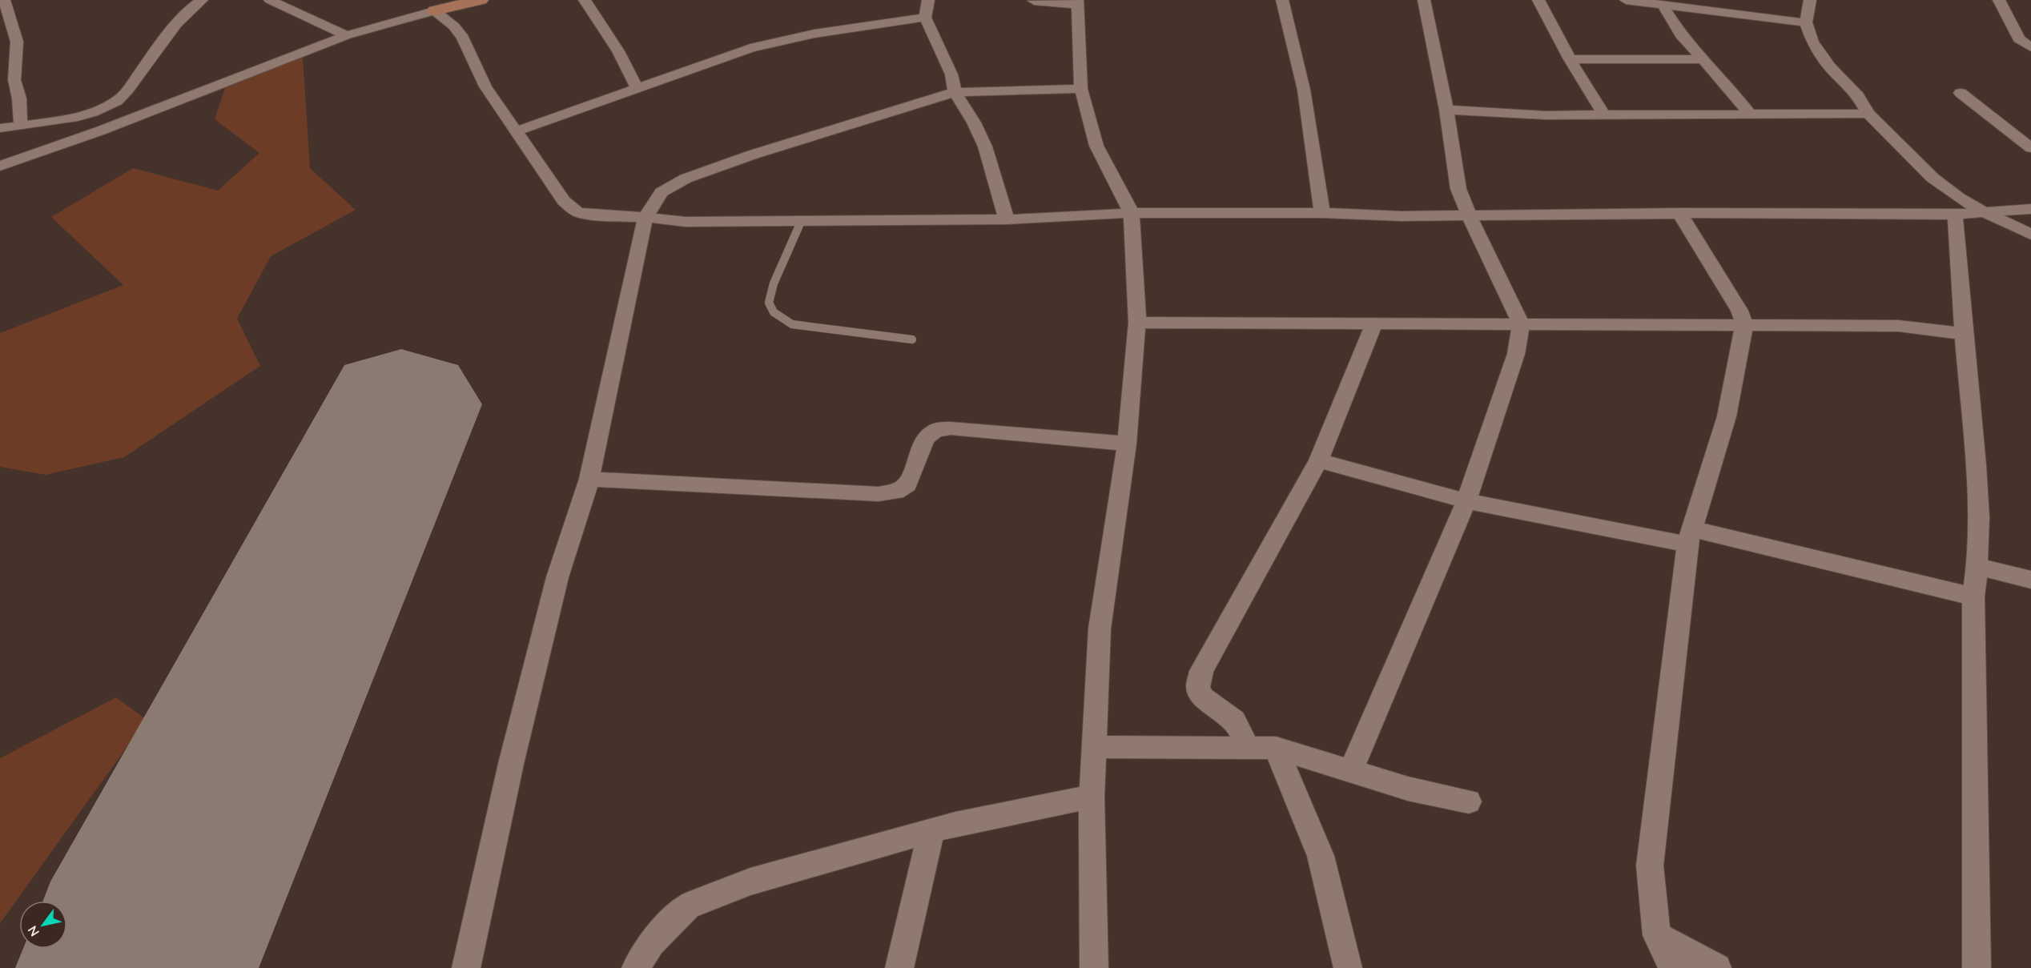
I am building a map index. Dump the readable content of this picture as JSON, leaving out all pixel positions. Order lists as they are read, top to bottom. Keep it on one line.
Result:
{"north":"bottom left"}
